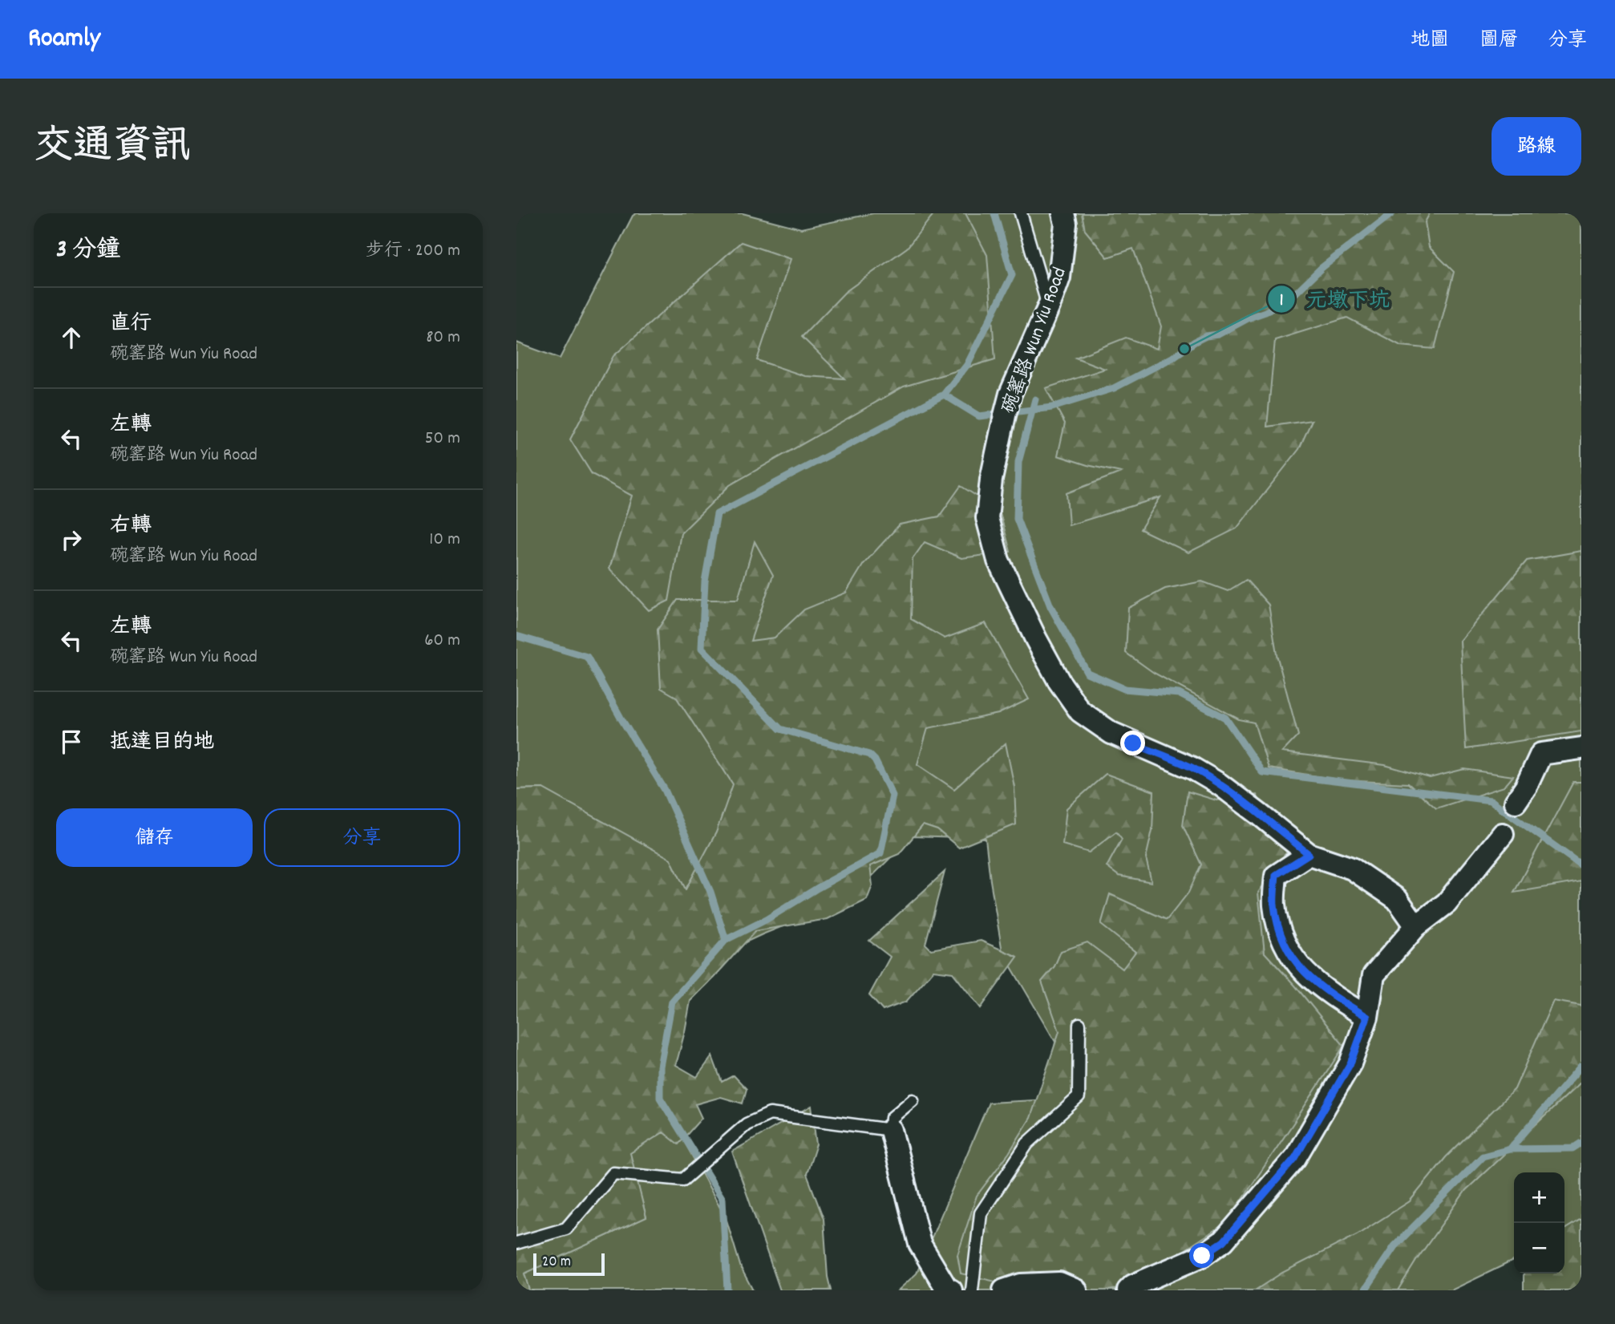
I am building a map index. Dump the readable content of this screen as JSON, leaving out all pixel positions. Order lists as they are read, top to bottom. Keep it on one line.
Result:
{"streets":{"street":["碗窰路 Wun Yiu Road"]},"places":["元墩下坑"],"scale_bar":"20 m","page":{"header":"Roamly","nav":["地圖","圖層","分享"],"title":"交通資訊","buttons":["路線",["儲存","分享"]],"heading":["3 分鐘","步行 · 200 m"],"list":[["直行","碗窰路 Wun Yiu Road","80 m"],["左轉","碗窰路 Wun Yiu Road","50 m"],["右轉","碗窰路 Wun Yiu Road","10 m"],["左轉","碗窰路 Wun Yiu Road","60 m"],"抵達目的地"],"map_buttons":["+","−"],"scale":"20 m"}}
